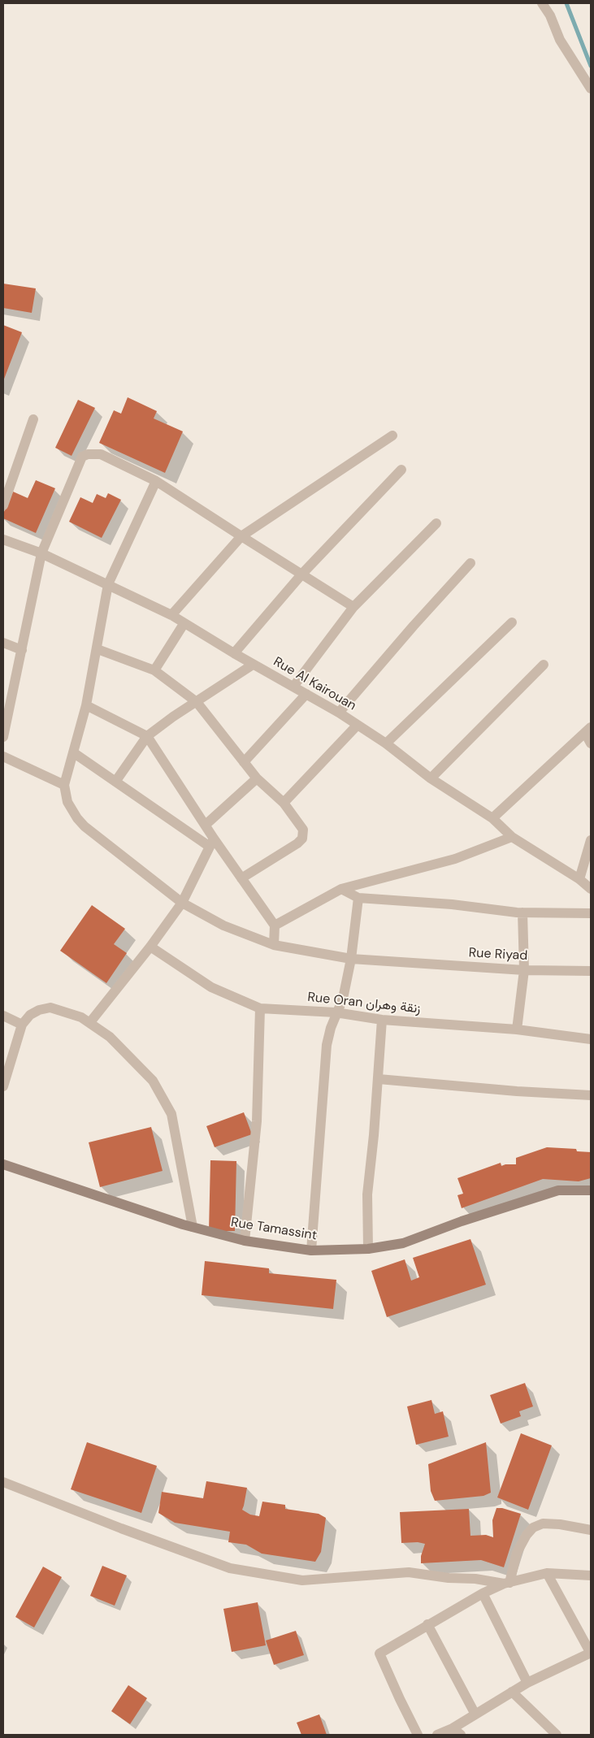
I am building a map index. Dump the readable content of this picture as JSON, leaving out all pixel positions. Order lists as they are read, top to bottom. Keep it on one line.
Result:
{"streets":{"main road":["Rue Tamassint"],"street":["Rue Al Kairouan","Rue Riyad","Rue Oran زنقة وهران"]}}
